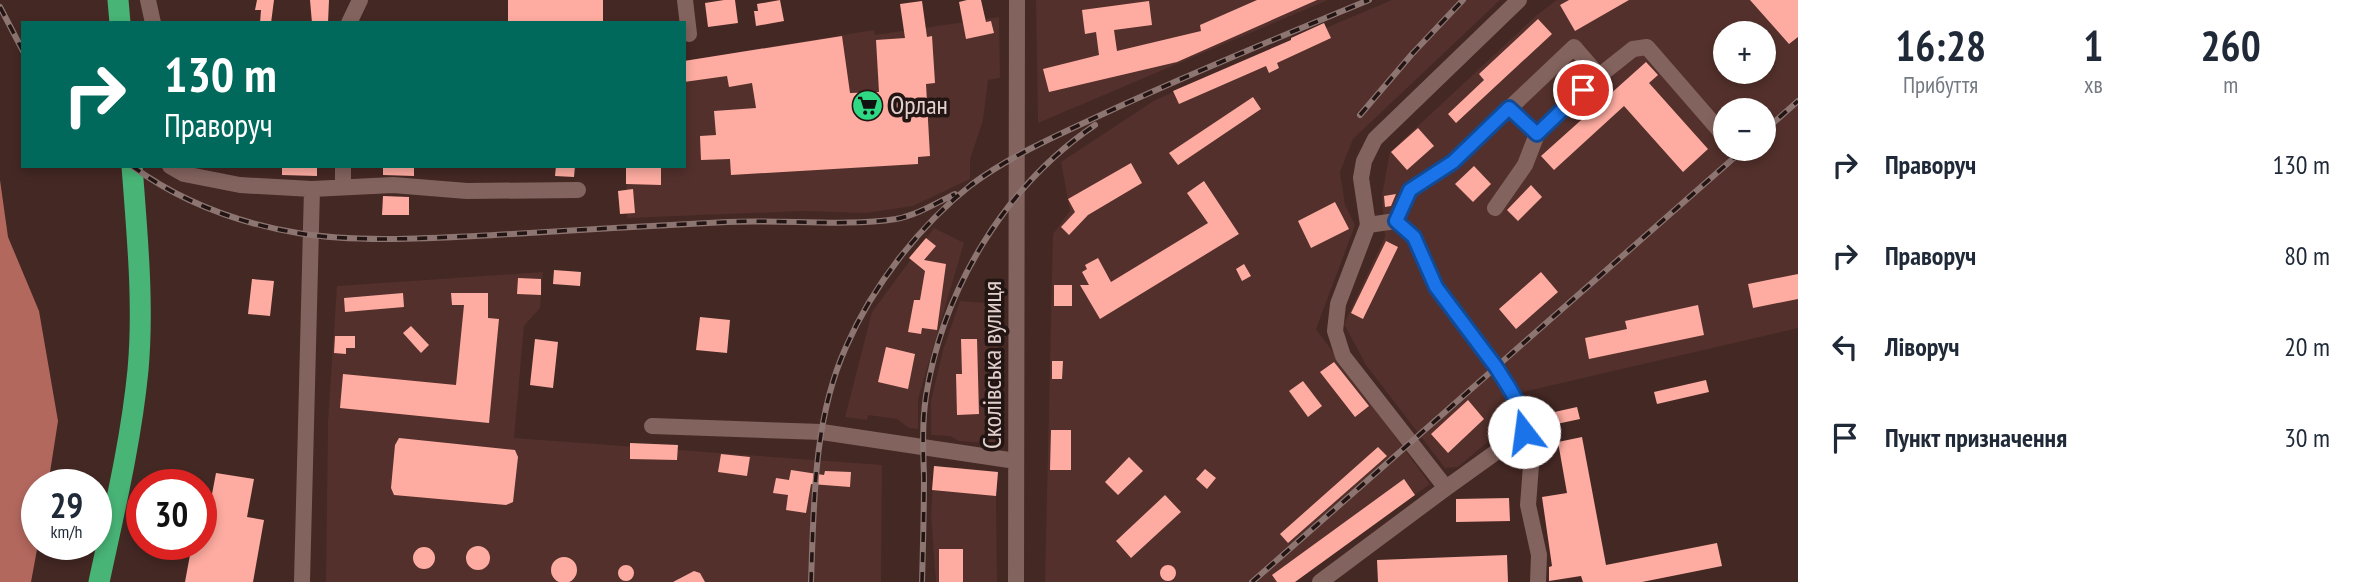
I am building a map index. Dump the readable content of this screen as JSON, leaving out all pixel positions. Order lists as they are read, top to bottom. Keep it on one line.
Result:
{"streets":{"street":["Сколівська вулиця"]},"places":{"supermarket":["Орлан"]},"page":{"eta":["16:28","Прибуття","1","хв","260","m"],"map_buttons":["+","−"],"turn":["130 m","Праворуч"],"list":[{"name":"Праворуч","value":"130 m"},{"name":"Праворуч","value":"80 m"},{"name":"Ліворуч","value":"20 m"},{"name":"Пункт призначення","value":"30 m"}],"speed":"29 km/h","limit":"30"}}
